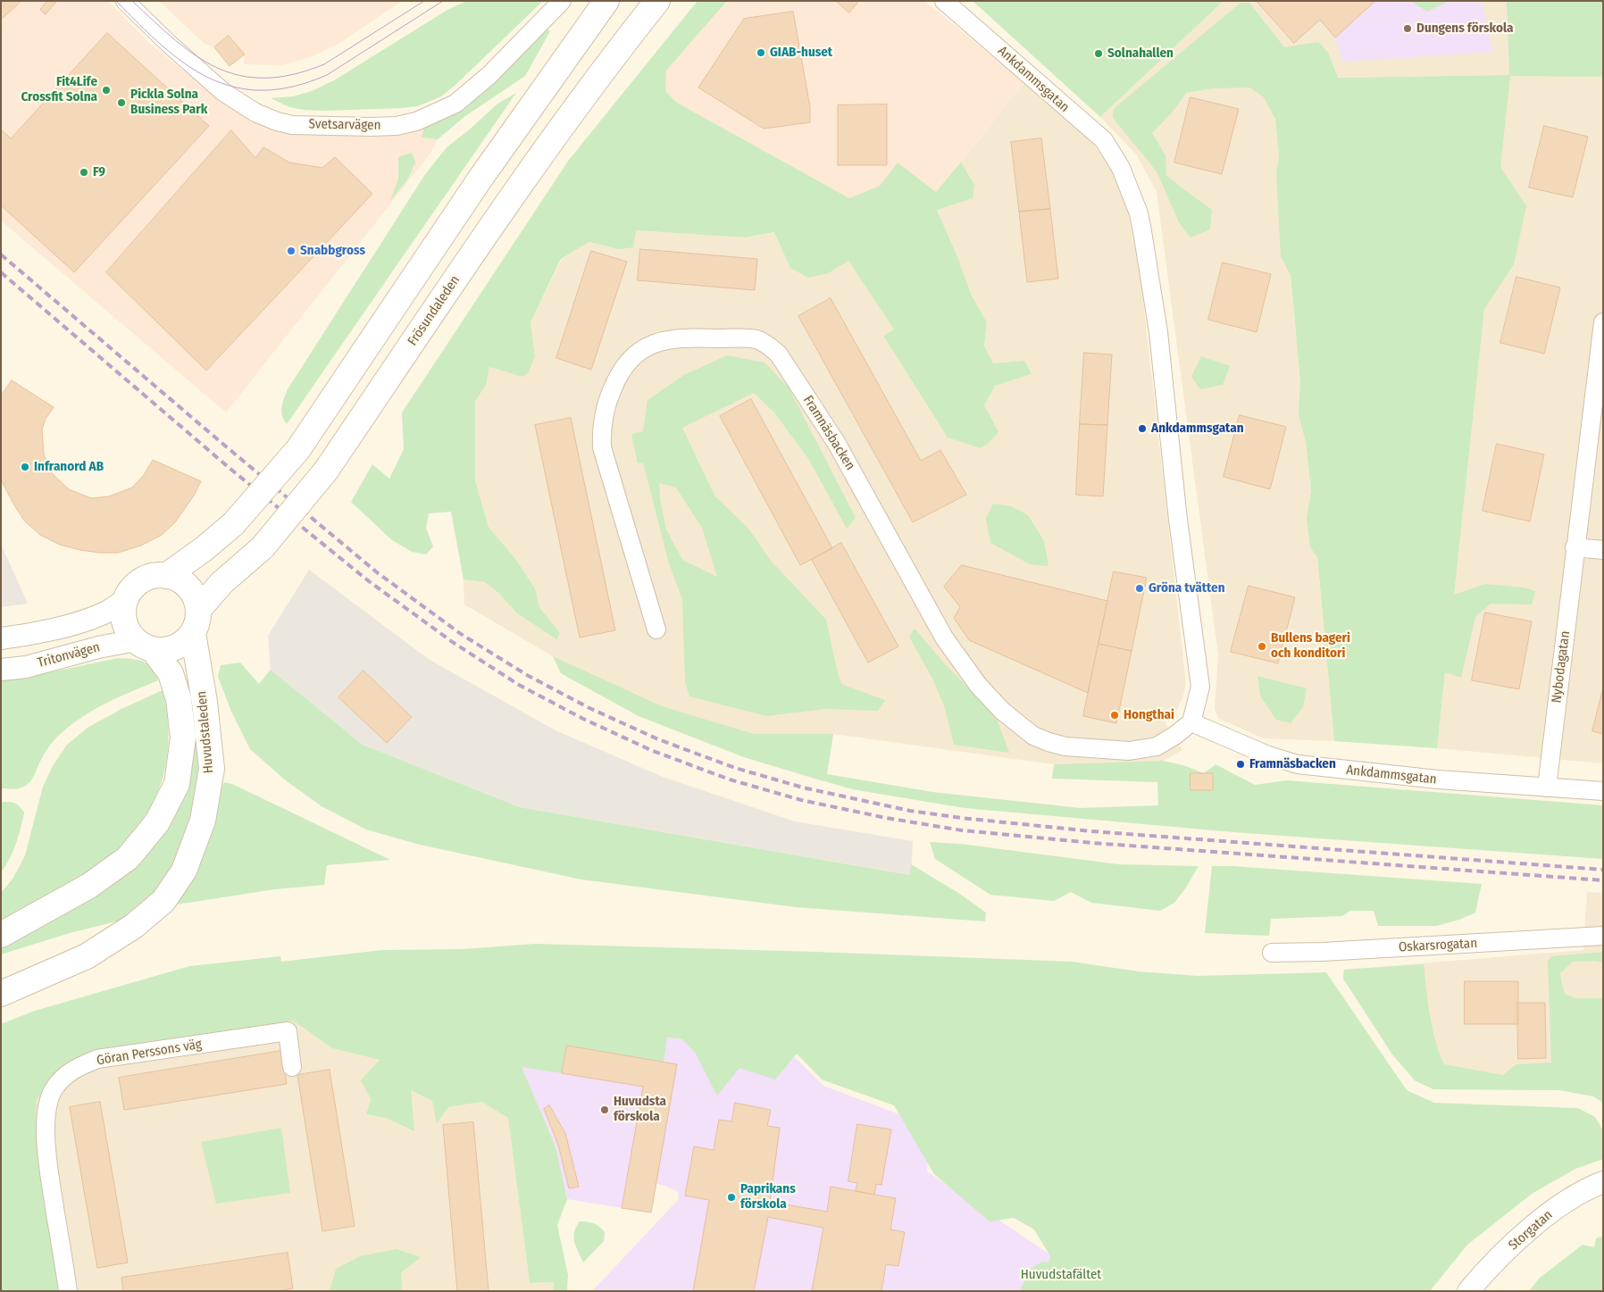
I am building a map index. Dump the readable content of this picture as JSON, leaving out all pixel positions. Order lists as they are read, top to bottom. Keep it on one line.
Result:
{"streets":{"main road":["Frösundaleden","Huvudstaleden"],"street":["Ankdammsgatan","Svetsarvägen","Framnäsbacken","Tritonvägen","Nybodagatan","Oskarsrogatan","Göran Perssons väg","Storgatan"]},"crossings":[["Ankdammsgatan","Framnäsbacken"],["Ankdammsgatan","Nybodagatan"],["Frösundaleden","Tritonvägen"],["Frösundaleden","Huvudstaleden"],["Tritonvägen","Huvudstaleden"]],"parks":["Huvudstafältet"],"places":["Dungens förskola","GIAB-huset","Solnahallen","Fit4Life Crossfit Solna","Pickla Solna Business Park","F9","Snabbgross","Ankdammsgatan","Infranord AB","Gröna tvätten","Bullens bageri och konditori","Hongthai","Framnäsbacken","Huvudsta förskola","Paprikans förskola"]}
